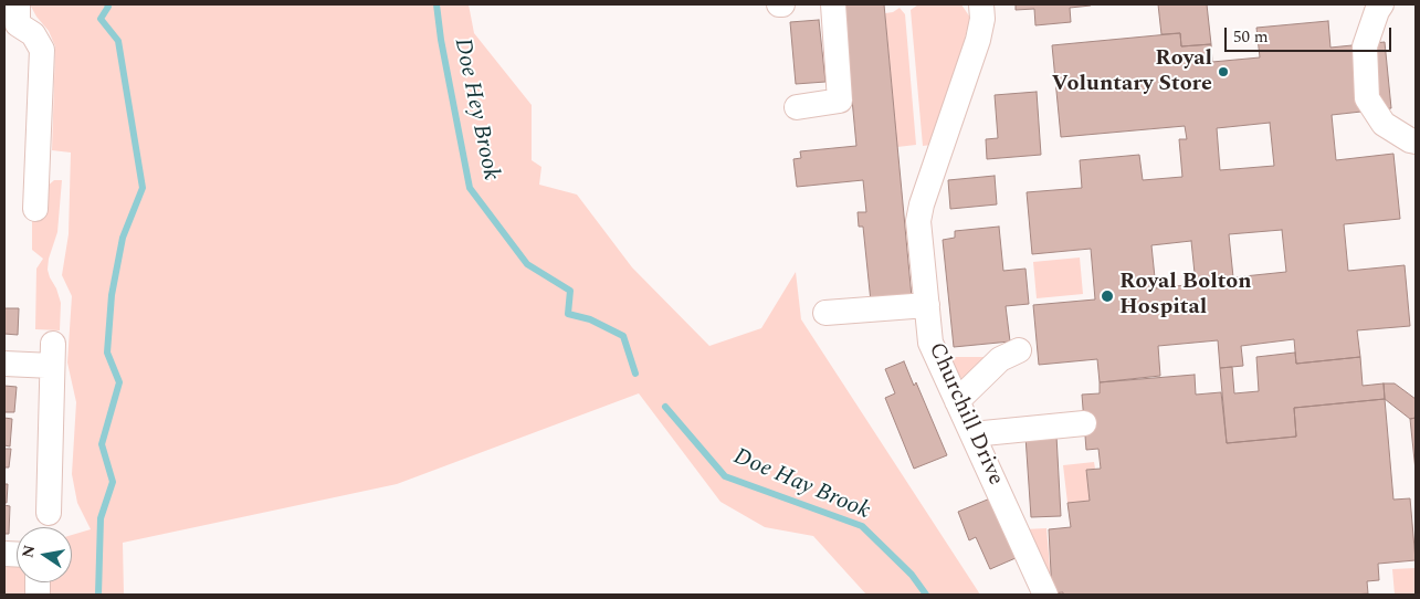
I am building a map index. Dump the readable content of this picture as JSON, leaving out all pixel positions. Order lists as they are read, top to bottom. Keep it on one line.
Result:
{"streets":{"street":["Churchill Drive"]},"water":["Doe Hey Brook","Doe Hay Brook"],"places":["Royal Voluntary Store","Royal Bolton Hospital"],"scale_bar":"50 m","north":"left"}
